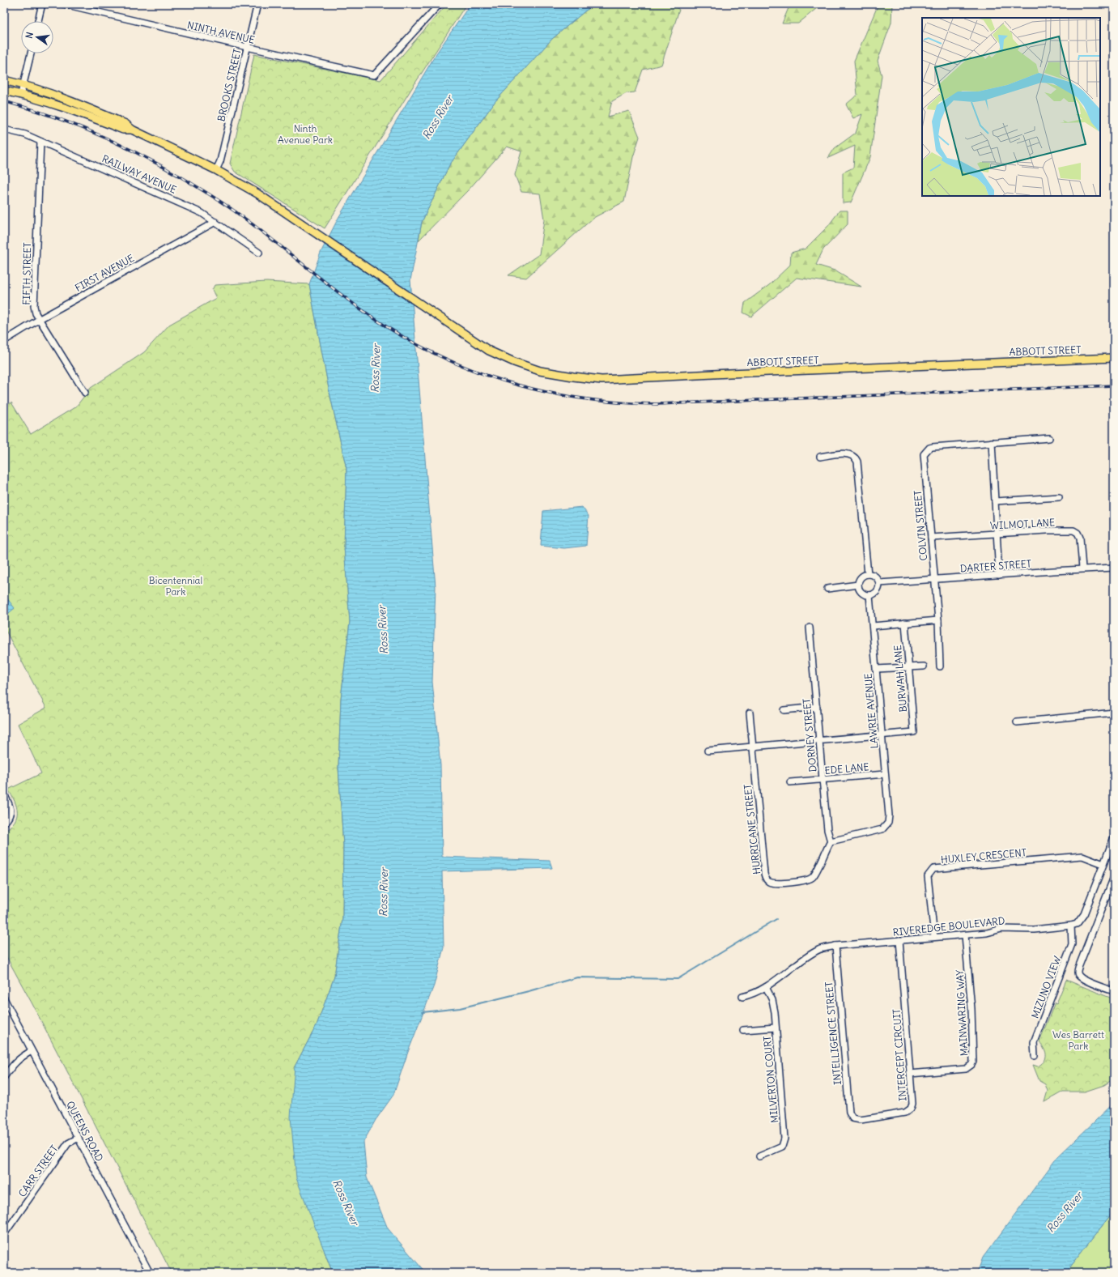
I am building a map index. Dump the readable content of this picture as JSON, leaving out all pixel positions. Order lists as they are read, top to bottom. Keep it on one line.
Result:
{"streets":{"main road":["ABBOTT STREET"],"street":["NINTH AVENUE","BROOKS STREET","RAILWAY AVENUE","FIRST AVENUE","FIFTH STREET","WILMOT LANE","COLVIN STREET","DARTER STREET","BURWAH LANE","LAWRIE AVENUE","DORNEY STREET","EDE LANE","HURRICANE STREET","HUXLEY CRESCENT","RIVEREDGE BOULEVARD","MIZUNO VIEW","MAINWARING WAY","INTELLIGENCE STREET","INTERCEPT CIRCUIT","MILVERTON COURT","QUEENS ROAD","CARR STREET"]},"crossings":[["NINTH AVENUE","BROOKS STREET"],["BROOKS STREET","ABBOTT STREET"],["RAILWAY AVENUE","FIRST AVENUE"],["RAILWAY AVENUE","FIFTH STREET"],["FIRST AVENUE","FIFTH STREET"],["WILMOT LANE","COLVIN STREET"],["WILMOT LANE","DARTER STREET"],["COLVIN STREET","DARTER STREET"],["DARTER STREET","LAWRIE AVENUE"],["BURWAH LANE","LAWRIE AVENUE"],["LAWRIE AVENUE","DORNEY STREET"],["LAWRIE AVENUE","EDE LANE"],["LAWRIE AVENUE","HURRICANE STREET"],["DORNEY STREET","EDE LANE"],["DORNEY STREET","HURRICANE STREET"],["HUXLEY CRESCENT","RIVEREDGE BOULEVARD"],["RIVEREDGE BOULEVARD","MIZUNO VIEW"],["RIVEREDGE BOULEVARD","MAINWARING WAY"],["RIVEREDGE BOULEVARD","INTELLIGENCE STREET"],["RIVEREDGE BOULEVARD","INTERCEPT CIRCUIT"],["RIVEREDGE BOULEVARD","MILVERTON COURT"],["MAINWARING WAY","INTERCEPT CIRCUIT"],["INTELLIGENCE STREET","INTERCEPT CIRCUIT"],["QUEENS ROAD","CARR STREET"]],"water":["Ross River"],"parks":["Ninth Avenue Park","Bicentennial Park","Wes Barrett Park"],"north":"left"}
